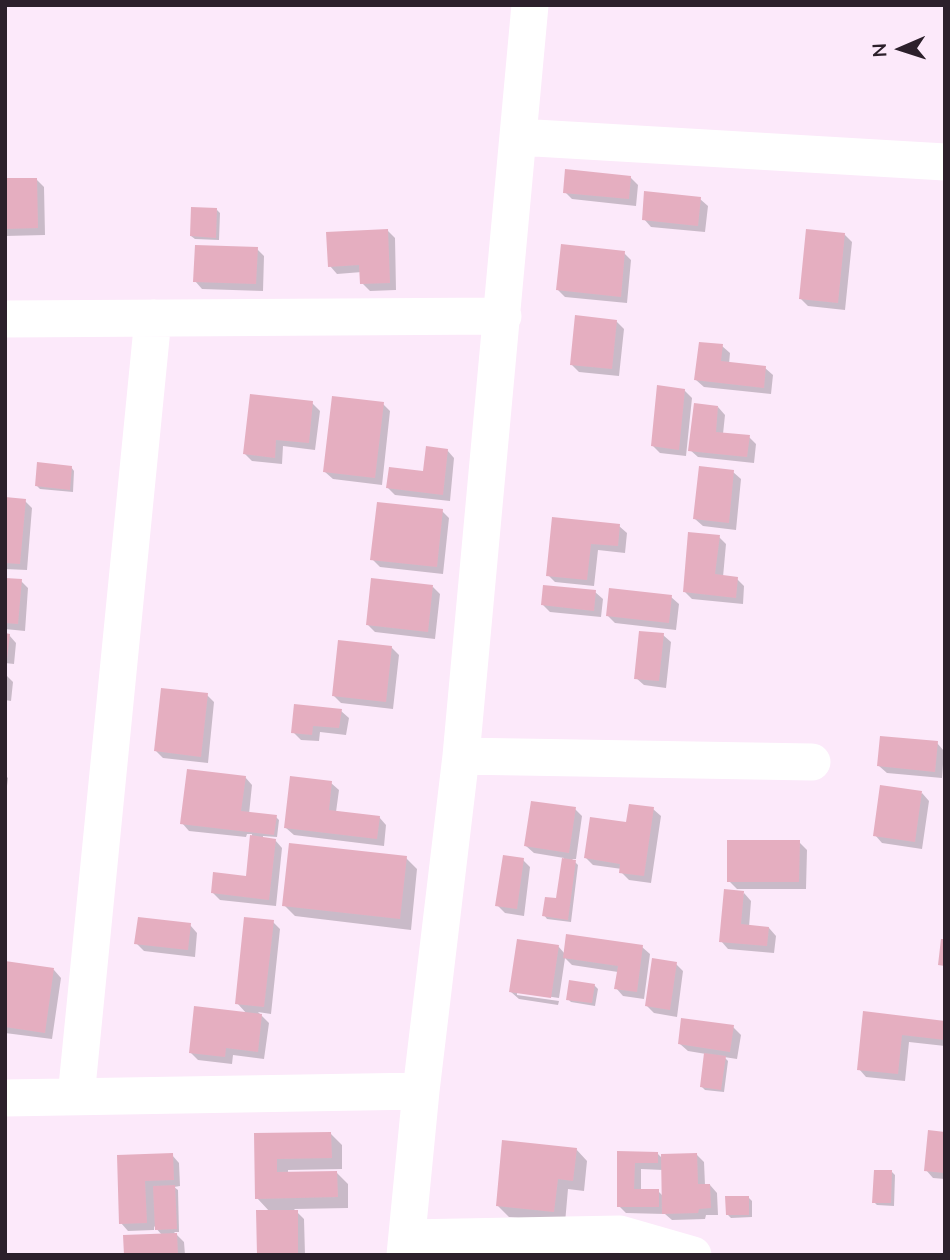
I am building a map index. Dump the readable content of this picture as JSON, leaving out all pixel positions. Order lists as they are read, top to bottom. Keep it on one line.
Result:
{"north":"left"}
